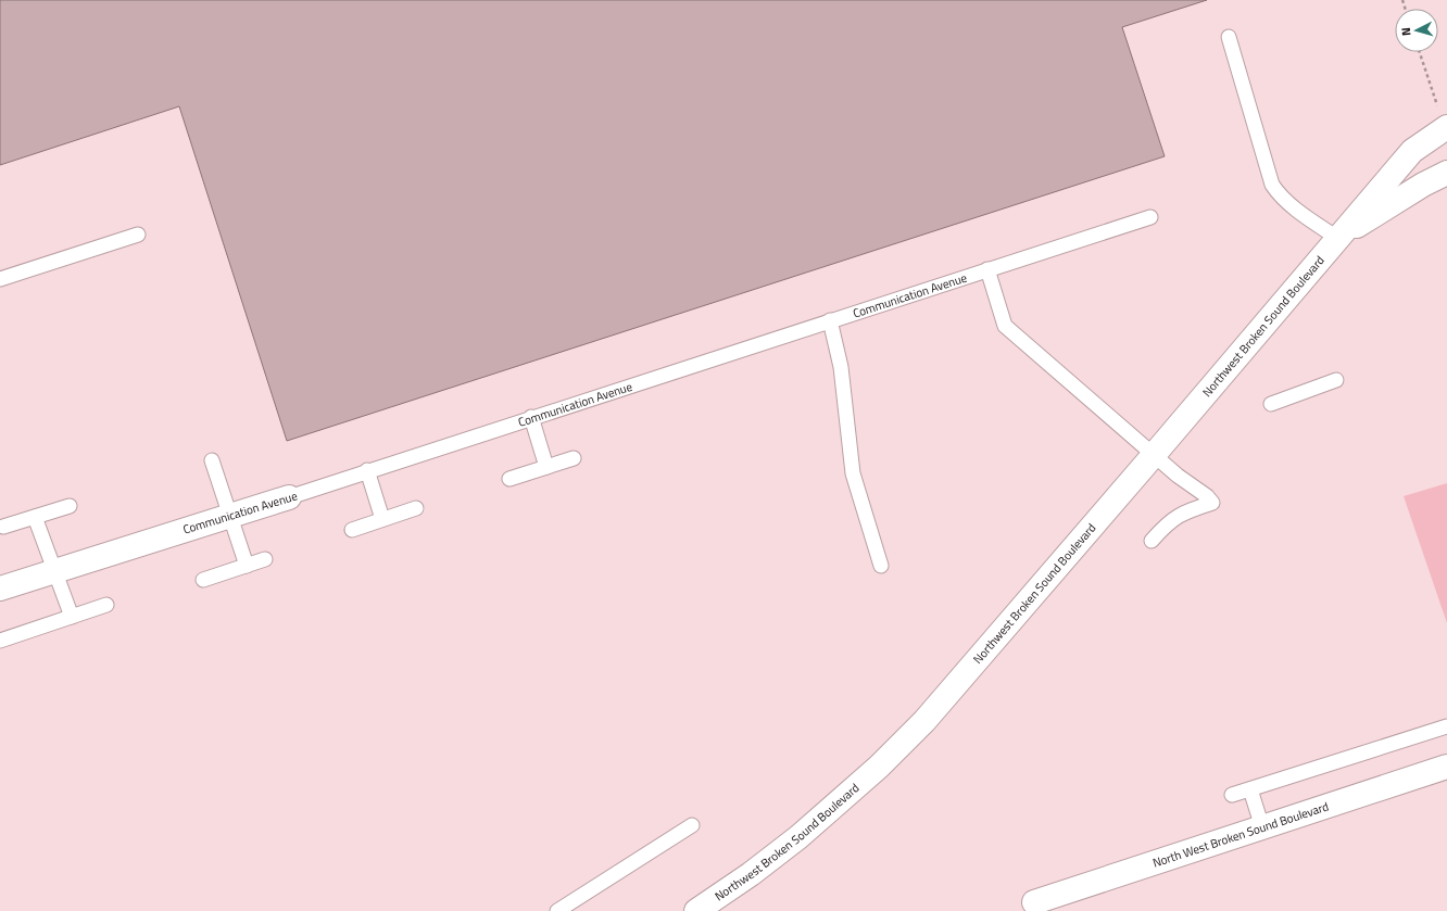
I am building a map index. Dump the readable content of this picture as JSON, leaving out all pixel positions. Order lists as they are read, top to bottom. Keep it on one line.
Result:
{"streets":{"street":["Communication Avenue","Northwest Broken Sound Boulevard","North West Broken Sound Boulevard"]},"north":"left"}
